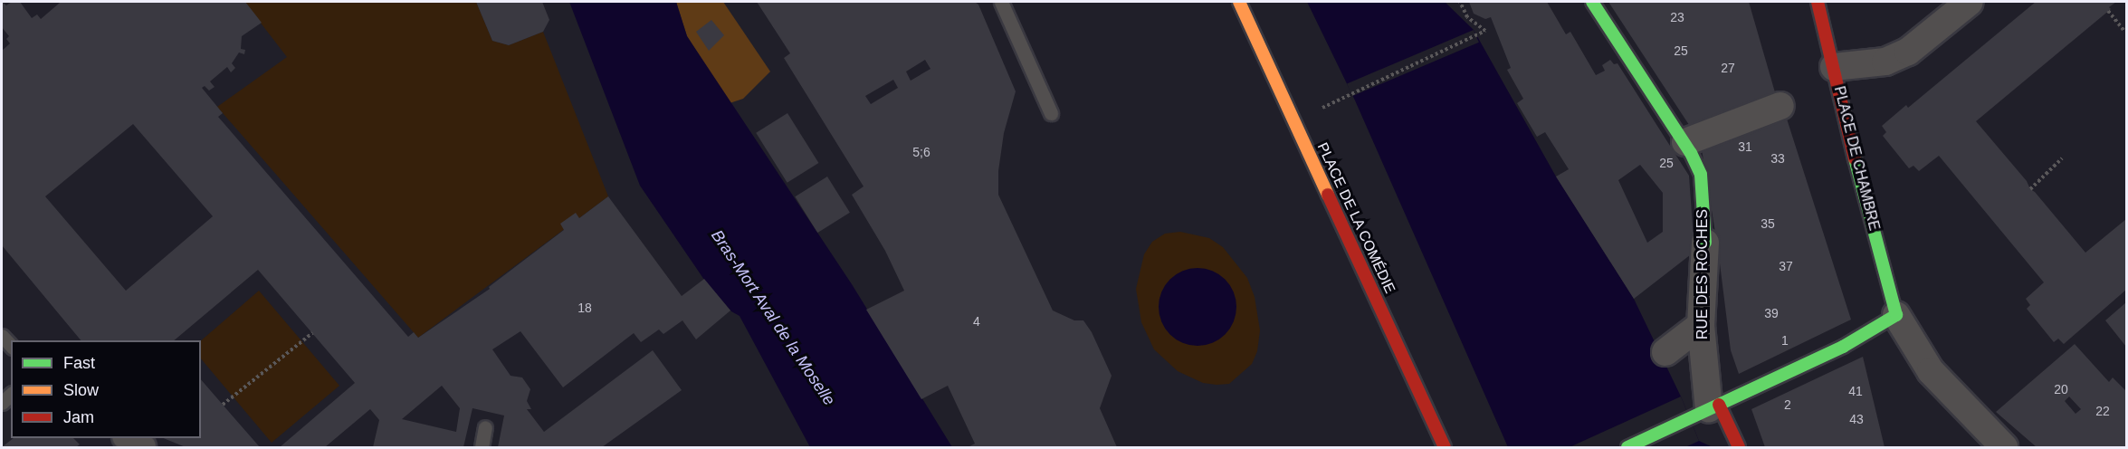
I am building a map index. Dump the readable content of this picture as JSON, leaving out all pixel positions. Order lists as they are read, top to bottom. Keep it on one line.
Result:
{"streets":{"street":["PLACE DE CHAMBRE","PLACE DE LA COMÉDIE","RUE DES ROCHES"]},"water":["Bras-Mort Aval de la Moselle"],"house_numbers":["23","25","27","31","5;6","33","25","35","37","18","39","4","1","20","41","2","22","43"],"legend":["Fast","Slow","Jam"]}
